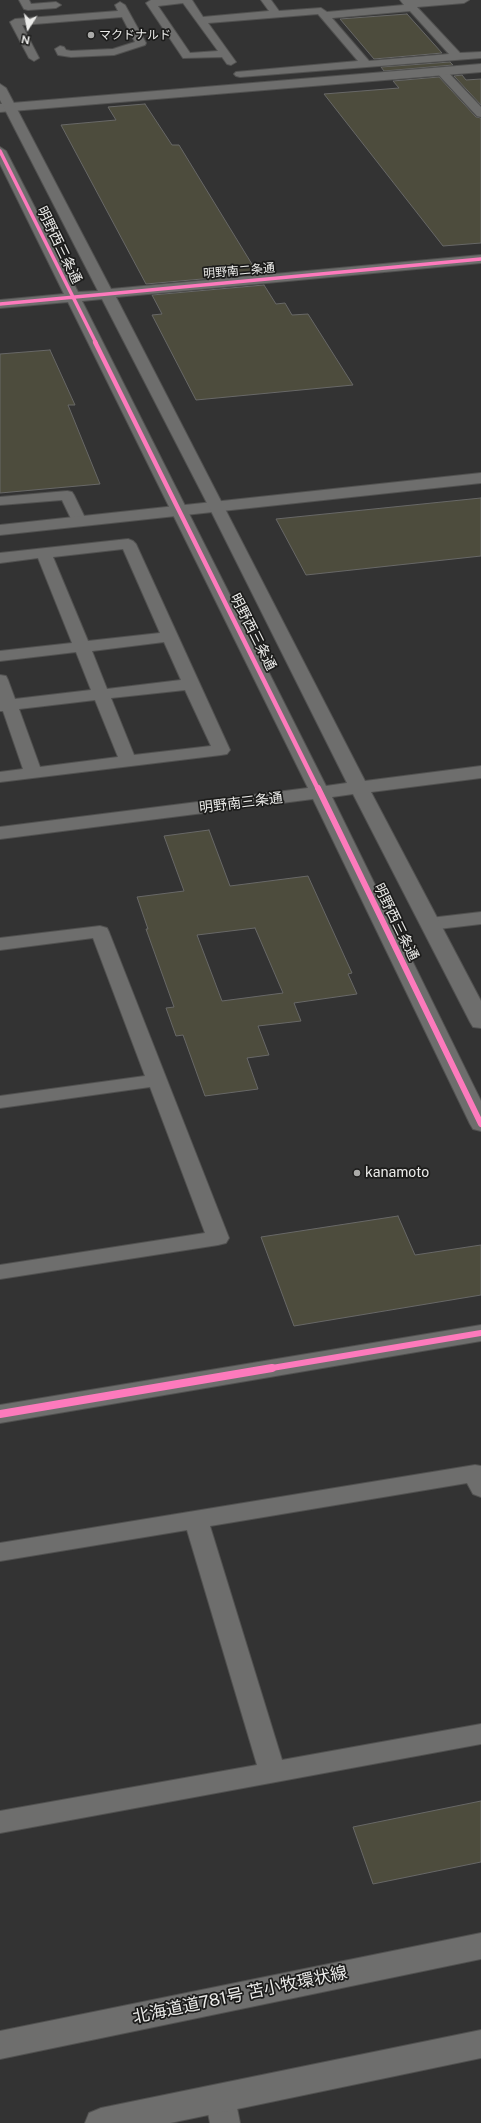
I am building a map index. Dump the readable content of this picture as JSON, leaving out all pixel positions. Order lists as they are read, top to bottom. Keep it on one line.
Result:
{"streets":{"street":["明野西三条通","明野南二条通","明野南三条通","北海道道781号 苫小牧環状線"]},"crossings":[["明野西三条通","明野南二条通"],["明野西三条通","明野南三条通"]],"places":["マクドナルド","kanamoto"],"north":"bottom"}
